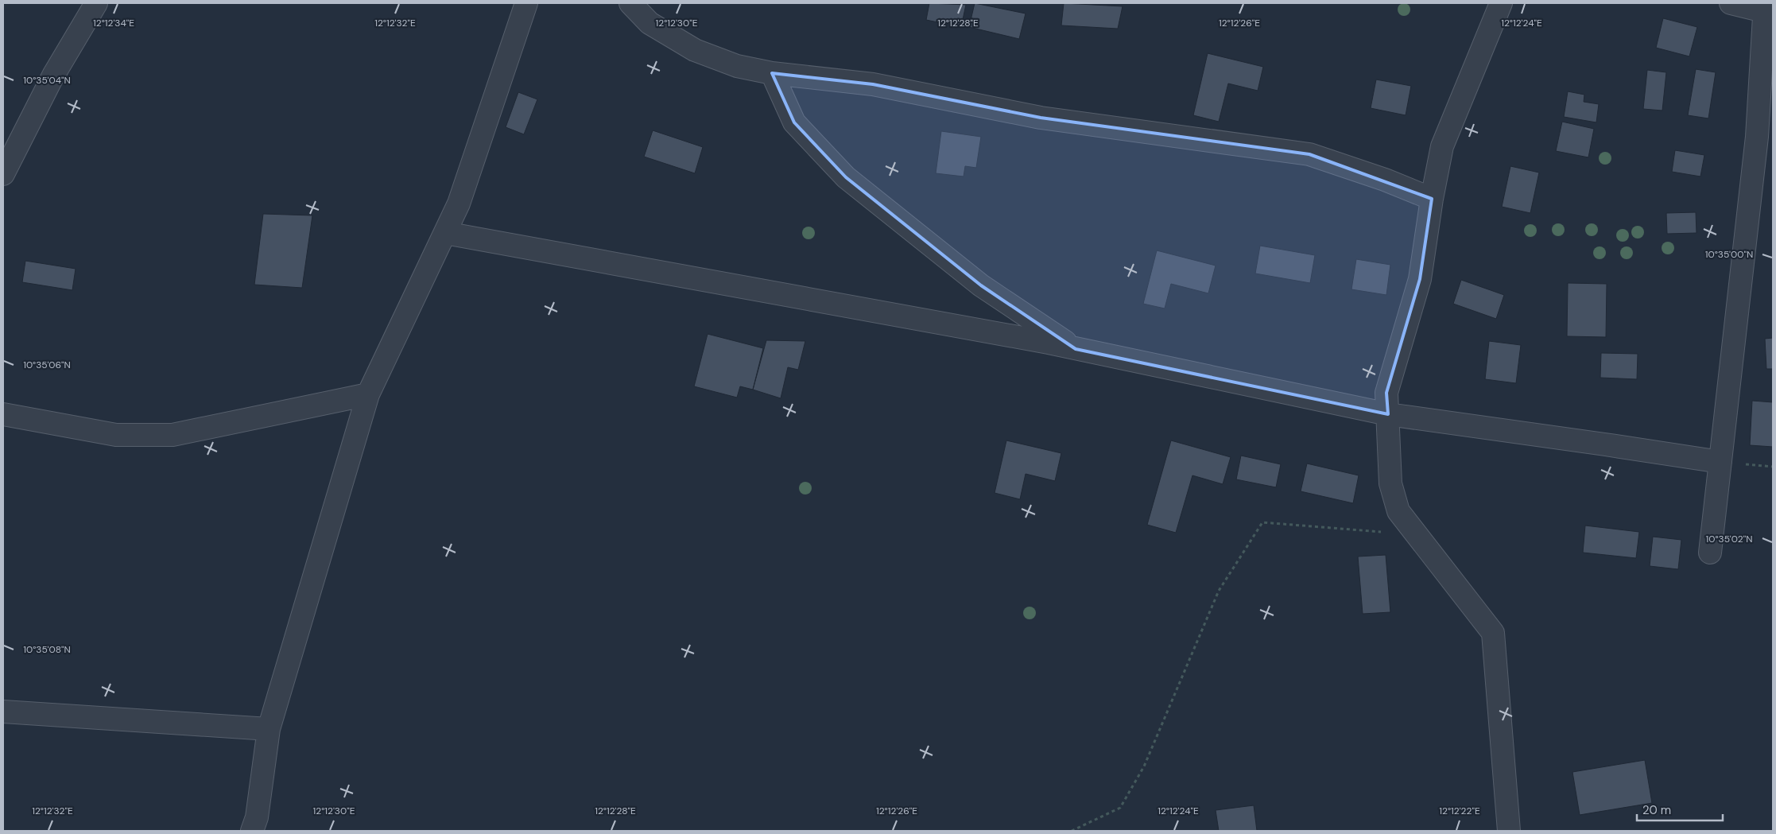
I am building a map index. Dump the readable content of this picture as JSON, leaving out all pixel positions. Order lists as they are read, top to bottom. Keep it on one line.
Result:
{"scale_bar":"20 m","coordinates":["12°12'34\"E","12°12'32\"E","12°12'30\"E","12°12'28\"E","12°12'26\"E","12°12'24\"E","10°35'04\"N","10°35'00\"N","10°35'06\"N","10°35'02\"N","10°35'08\"N","12°12'22\"E"]}
